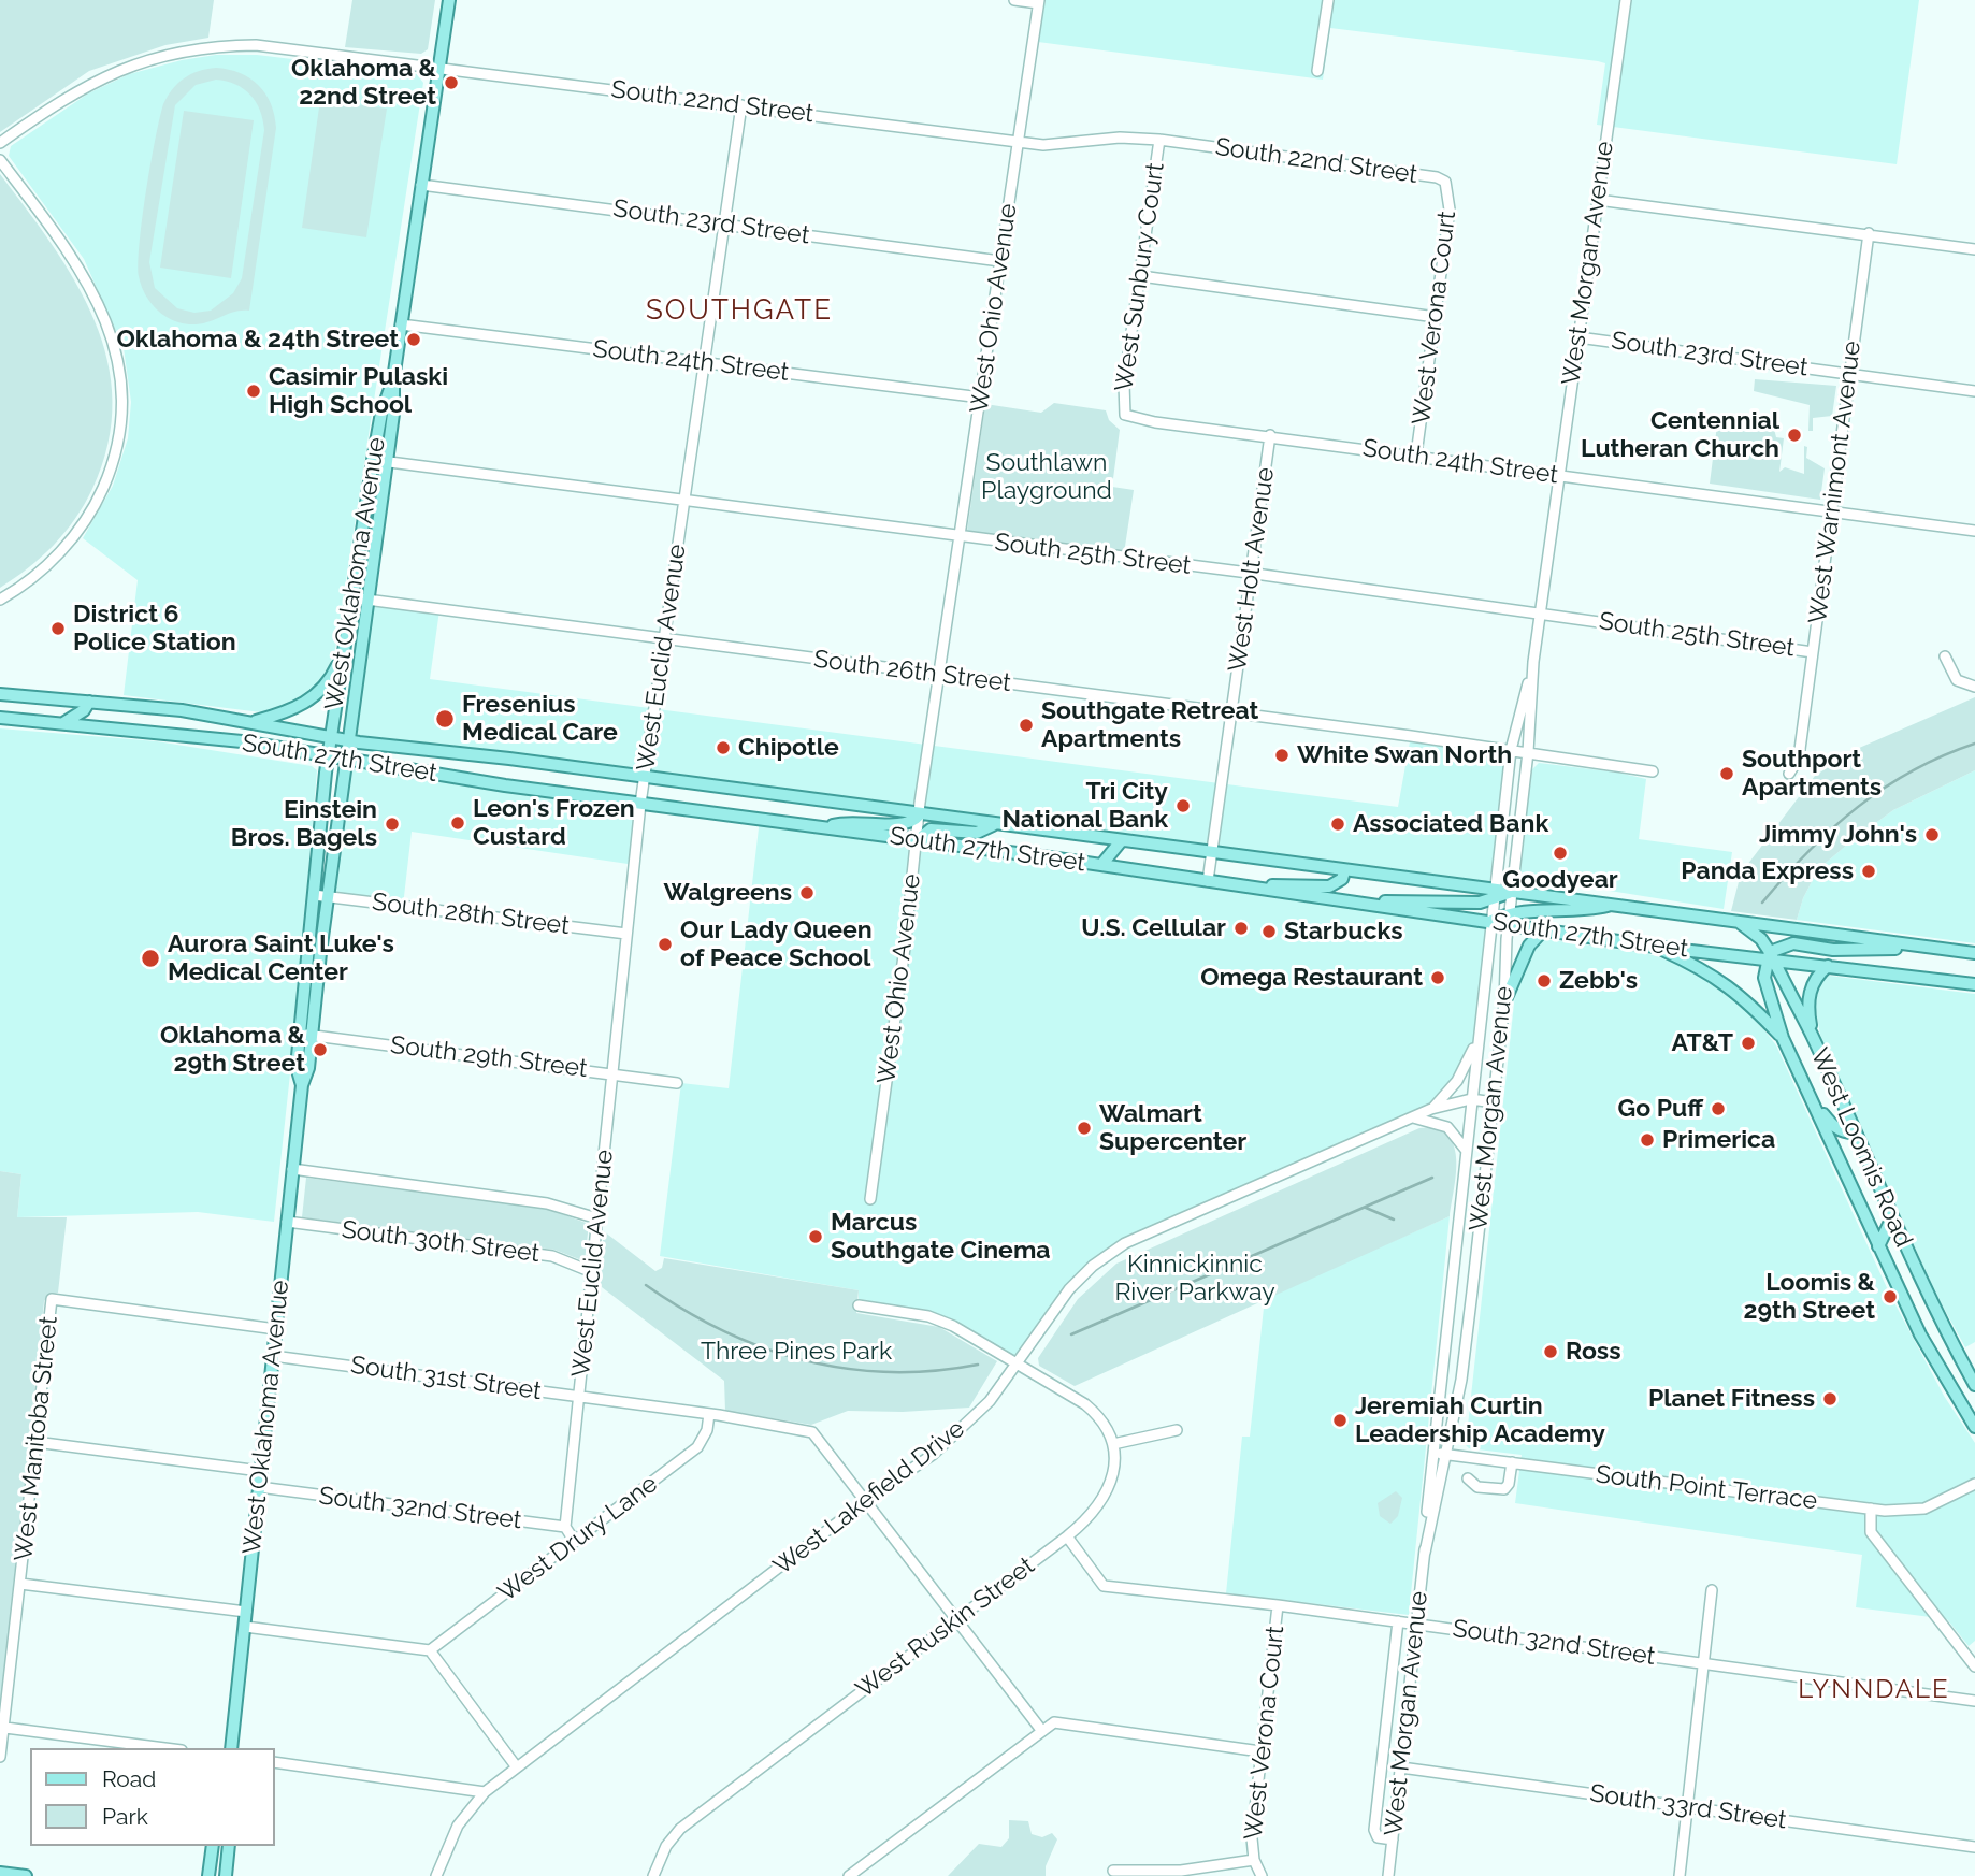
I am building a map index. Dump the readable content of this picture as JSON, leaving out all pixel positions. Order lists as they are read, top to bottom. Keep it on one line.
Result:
{"streets":{"main road":["West Oklahoma Avenue","South 27th Street","West Loomis Road"],"street":["South 22nd Street","South 23rd Street","West Morgan Avenue","West Sunbury Court","West Ohio Avenue","West Verona Court","South 24th Street","West Warnimont Avenue","South 25th Street","West Holt Avenue","West Euclid Avenue","South 26th Street","South 28th Street","South 29th Street","South 30th Street","South 31st Street","West Manitoba Street","South Point Terrace","West Lakefield Drive","South 32nd Street","West Drury Lane","West Ruskin Street","South 33rd Street"]},"crossings":[["South 22nd Street","West Sunbury Court"],["South 22nd Street","West Ohio Avenue"],["South 22nd Street","West Verona Court"],["South 22nd Street","West Oklahoma Avenue"],["South 22nd Street","West Euclid Avenue"],["South 23rd Street","West Morgan Avenue"],["South 23rd Street","West Ohio Avenue"],["South 23rd Street","West Warnimont Avenue"],["South 23rd Street","West Oklahoma Avenue"],["South 23rd Street","West Euclid Avenue"],["West Morgan Avenue","South 24th Street"],["West Morgan Avenue","South 25th Street"],["West Morgan Avenue","South 26th Street"],["West Morgan Avenue","South 27th Street"],["West Morgan Avenue","South Point Terrace"],["West Morgan Avenue","West Lakefield Drive"],["West Morgan Avenue","South 32nd Street"],["West Morgan Avenue","South 33rd Street"],["West Sunbury Court","South 24th Street"],["West Ohio Avenue","South 24th Street"],["West Ohio Avenue","South 25th Street"],["West Ohio Avenue","South 26th Street"],["West Ohio Avenue","South 27th Street"],["West Verona Court","South 24th Street"],["West Verona Court","South 32nd Street"],["South 24th Street","West Warnimont Avenue"],["South 24th Street","West Holt Avenue"],["South 24th Street","West Oklahoma Avenue"],["South 24th Street","West Euclid Avenue"],["West Warnimont Avenue","South 25th Street"],["South 25th Street","West Holt Avenue"],["South 25th Street","West Oklahoma Avenue"],["South 25th Street","West Euclid Avenue"],["West Holt Avenue","South 26th Street"],["West Holt Avenue","South 27th Street"],["West Oklahoma Avenue","South 26th Street"],["West Oklahoma Avenue","South 27th Street"],["West Oklahoma Avenue","South 28th Street"],["West Oklahoma Avenue","South 29th Street"],["West Oklahoma Avenue","South 30th Street"],["West Oklahoma Avenue","South 31st Street"],["West Oklahoma Avenue","West Manitoba Street"],["West Oklahoma Avenue","South 32nd Street"],["West Euclid Avenue","South 26th Street"],["West Euclid Avenue","South 27th Street"],["West Euclid Avenue","South 28th Street"],["West Euclid Avenue","South 29th Street"],["West Euclid Avenue","South 30th Street"],["West Euclid Avenue","South 31st Street"],["West Euclid Avenue","South 32nd Street"],["South 27th Street","West Loomis Road"],["South 31st Street","West Lakefield Drive"],["South 31st Street","West Drury Lane"],["South 32nd Street","West Ruskin Street"]],"districts":["SOUTHGATE","LYNNDALE"],"parks":["Southlawn Playground","Kinnickinnic River Parkway","Three Pines Park"],"places":["Oklahoma & 22nd Street","Oklahoma & 24th Street","Casimir Pulaski High School","Centennial Lutheran Church","District 6 Police Station","Fresenius Medical Care","Southgate Retreat Apartments","Chipotle","White Swan North","Southport Apartments","Tri City National Bank","Leon's Frozen Custard","Einstein Bros. Bagels","Associated Bank","Jimmy John's","Goodyear","Panda Express","Walgreens","U.S. Cellular","Starbucks","Our Lady Queen of Peace School","Aurora Saint Luke's Medical Center","Omega Restaurant","Zebb's","AT&T","Oklahoma & 29th Street","Go Puff","Walmart Supercenter","Primerica","Marcus Southgate Cinema","Loomis & 29th Street","Ross","Planet Fitness","Jeremiah Curtin Leadership Academy"],"legend":["Road","Park"]}
